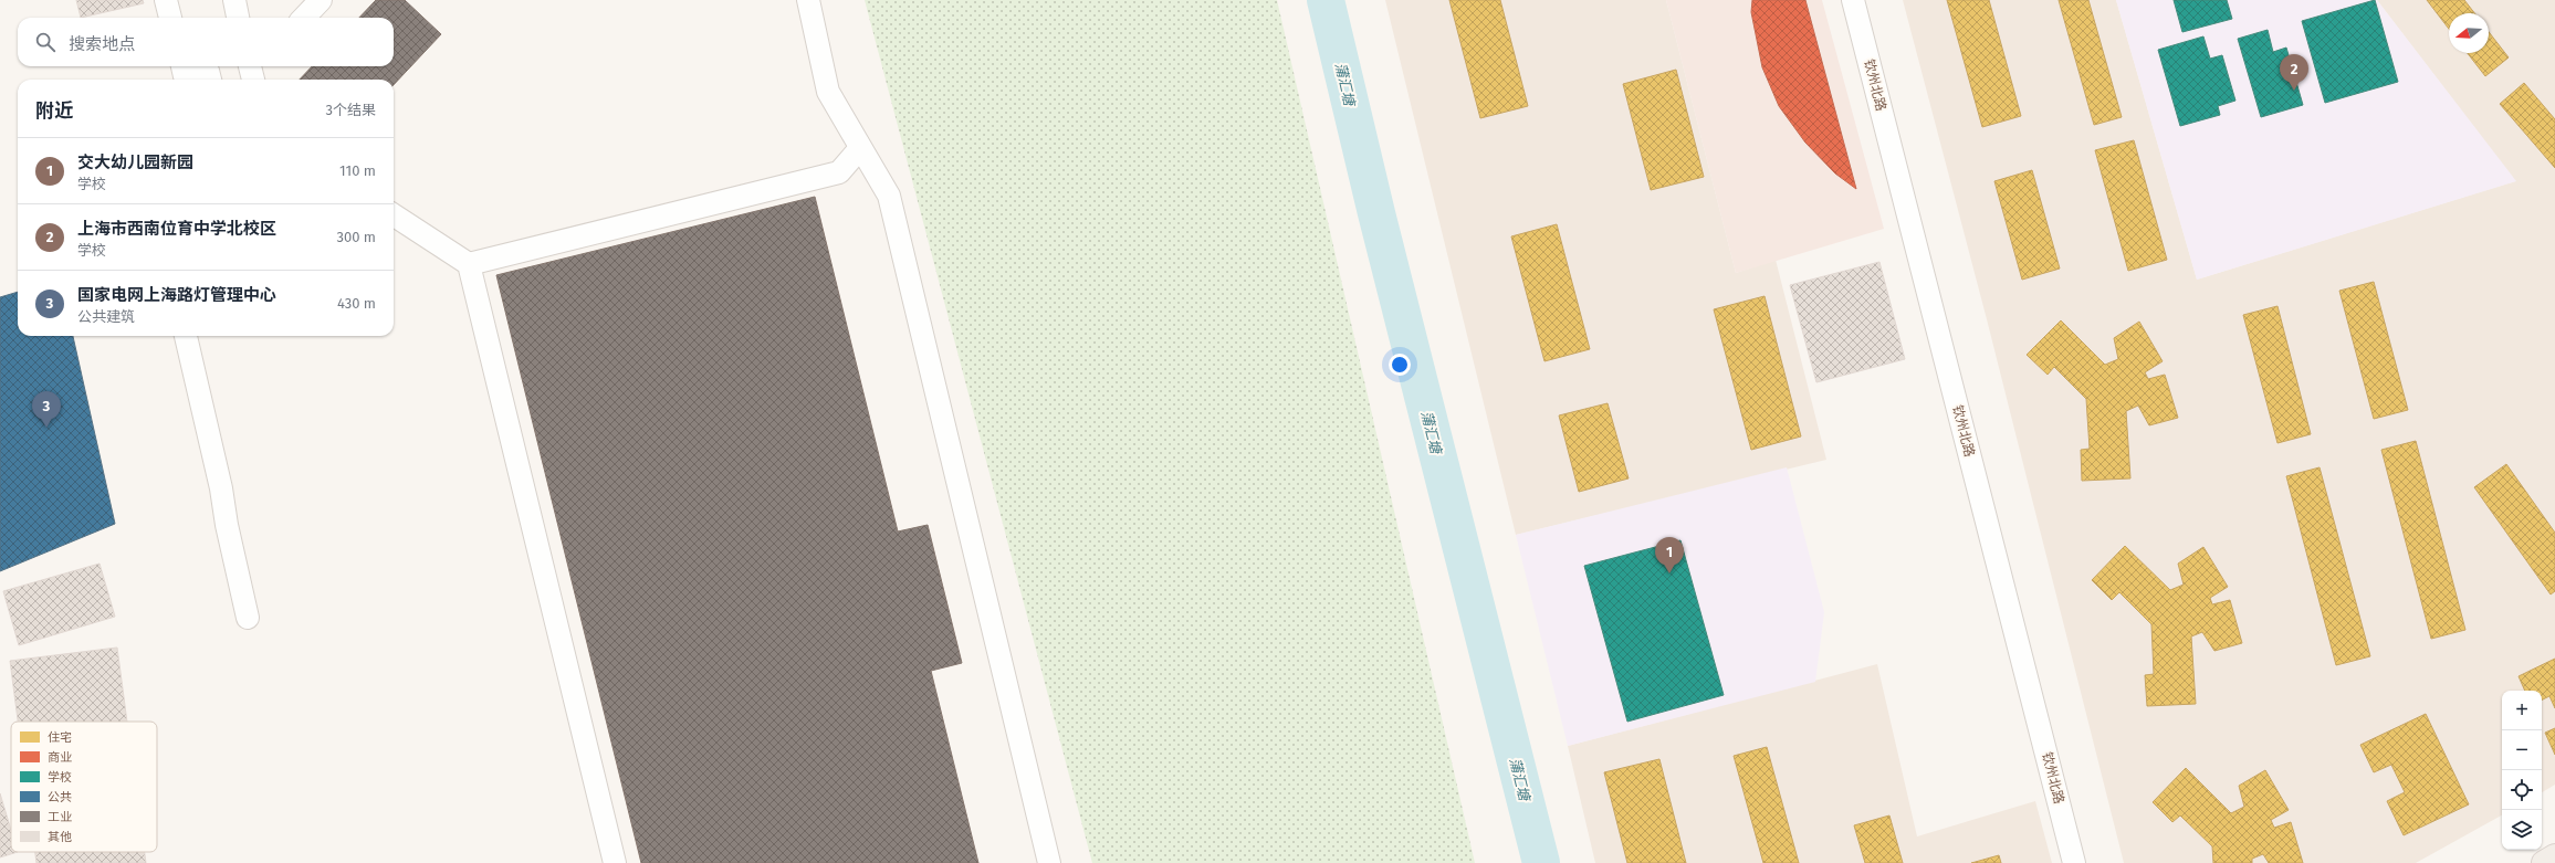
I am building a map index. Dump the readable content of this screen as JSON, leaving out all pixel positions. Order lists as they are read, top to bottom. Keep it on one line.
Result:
{"streets":{"street":["钦州北路"]},"water":["蒲汇塘"],"legend":["住宅","商业","学校","公共","工业","其他"],"north":"left","page":{"search":"搜索地点","pins":["2","3","1"],"heading":["附近","3个结果"],"list":[{"mark":"1","name":"交大幼儿园新园","note":"学校","value":"110 m"},{"mark":"2","name":"上海市西南位育中学北校区","note":"学校","value":"300 m"},{"mark":"3","name":"国家电网上海路灯管理中心","note":"公共建筑","value":"430 m"}],"map_buttons":["+","−"]}}
